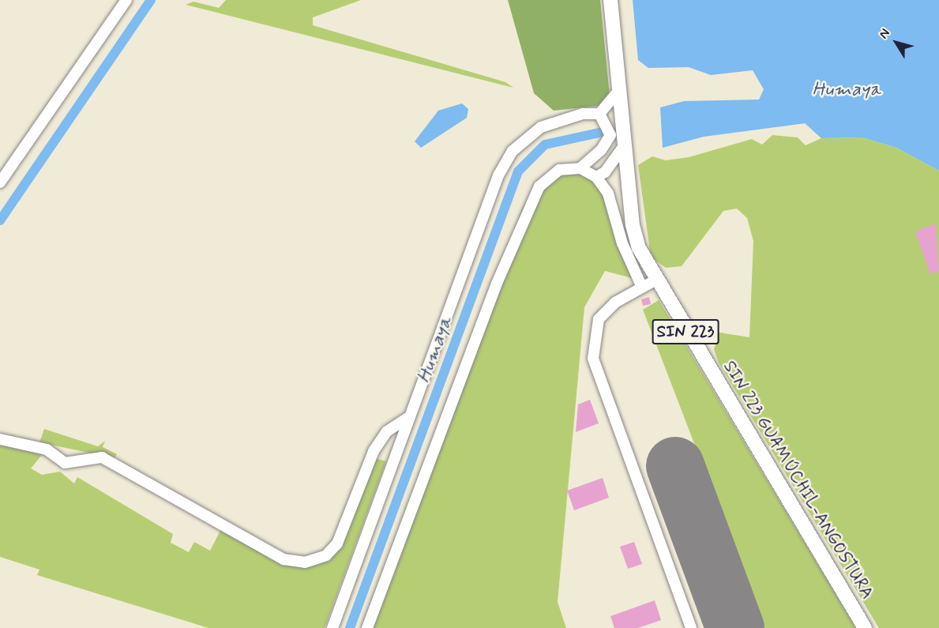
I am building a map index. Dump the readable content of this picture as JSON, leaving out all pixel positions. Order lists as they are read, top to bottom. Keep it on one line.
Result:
{"streets":{"main road":["SIN 223","SIN 223 GUAMÚCHIL-ANGOSTURA"]},"water":["Humaya"],"north":"top left"}
